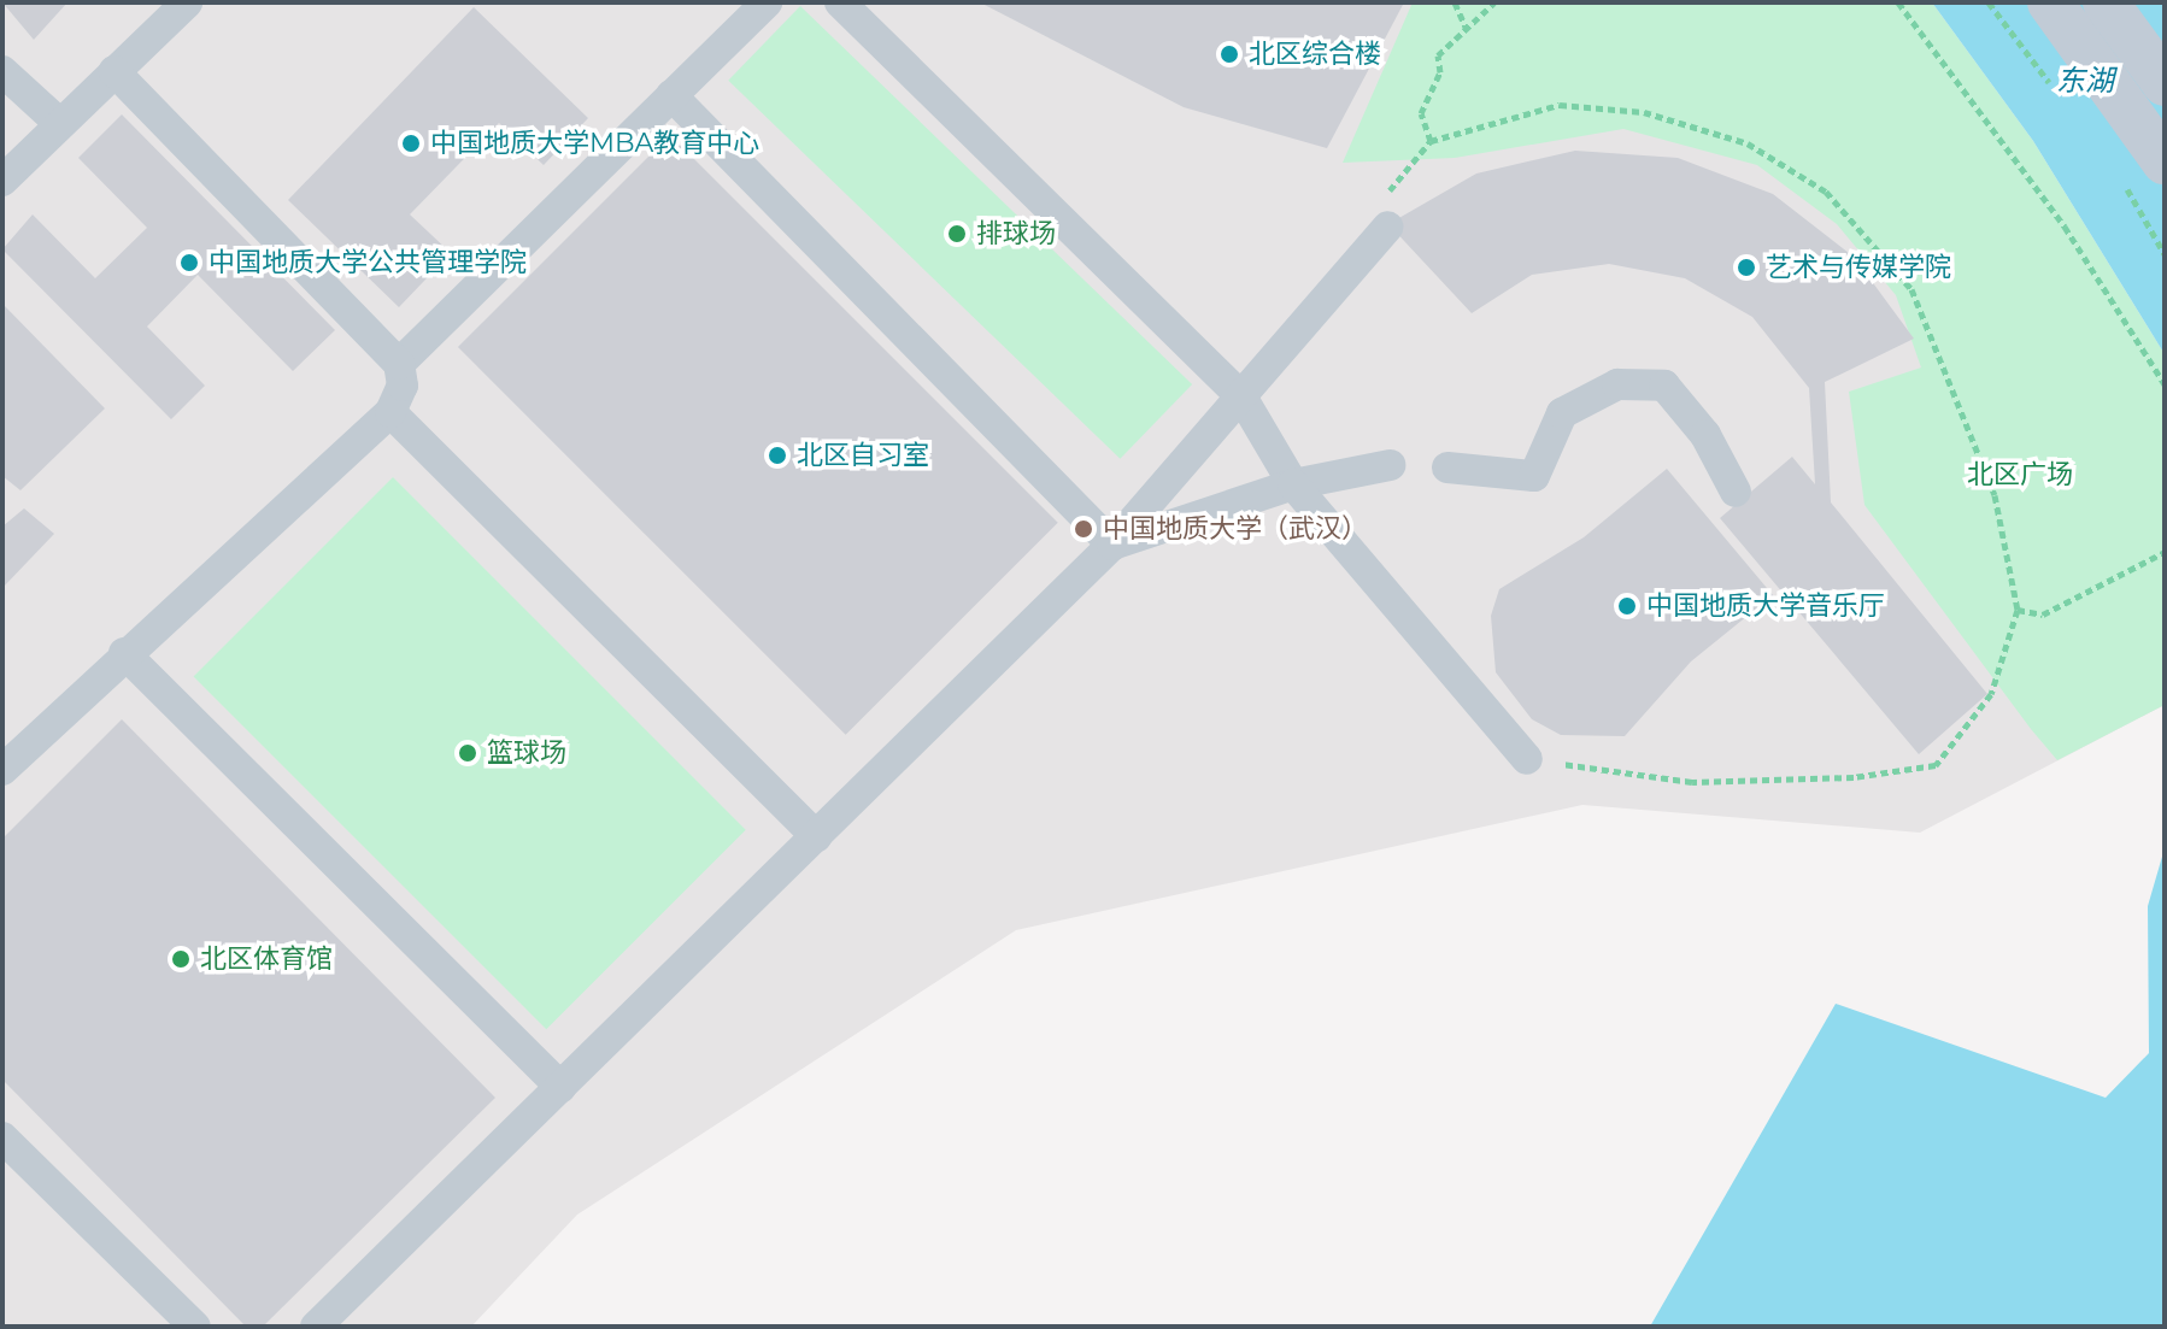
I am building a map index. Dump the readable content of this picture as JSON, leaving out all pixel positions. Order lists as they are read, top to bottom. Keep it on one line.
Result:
{"water":["东湖"],"parks":["北区广场"],"places":["北区综合楼","中国地质大学MBA教育中心","排球场","中国地质大学公共管理学院","艺术与传媒学院","北区自习室","中国地质大学（武汉）","中国地质大学音乐厅","篮球场","北区体育馆"]}
